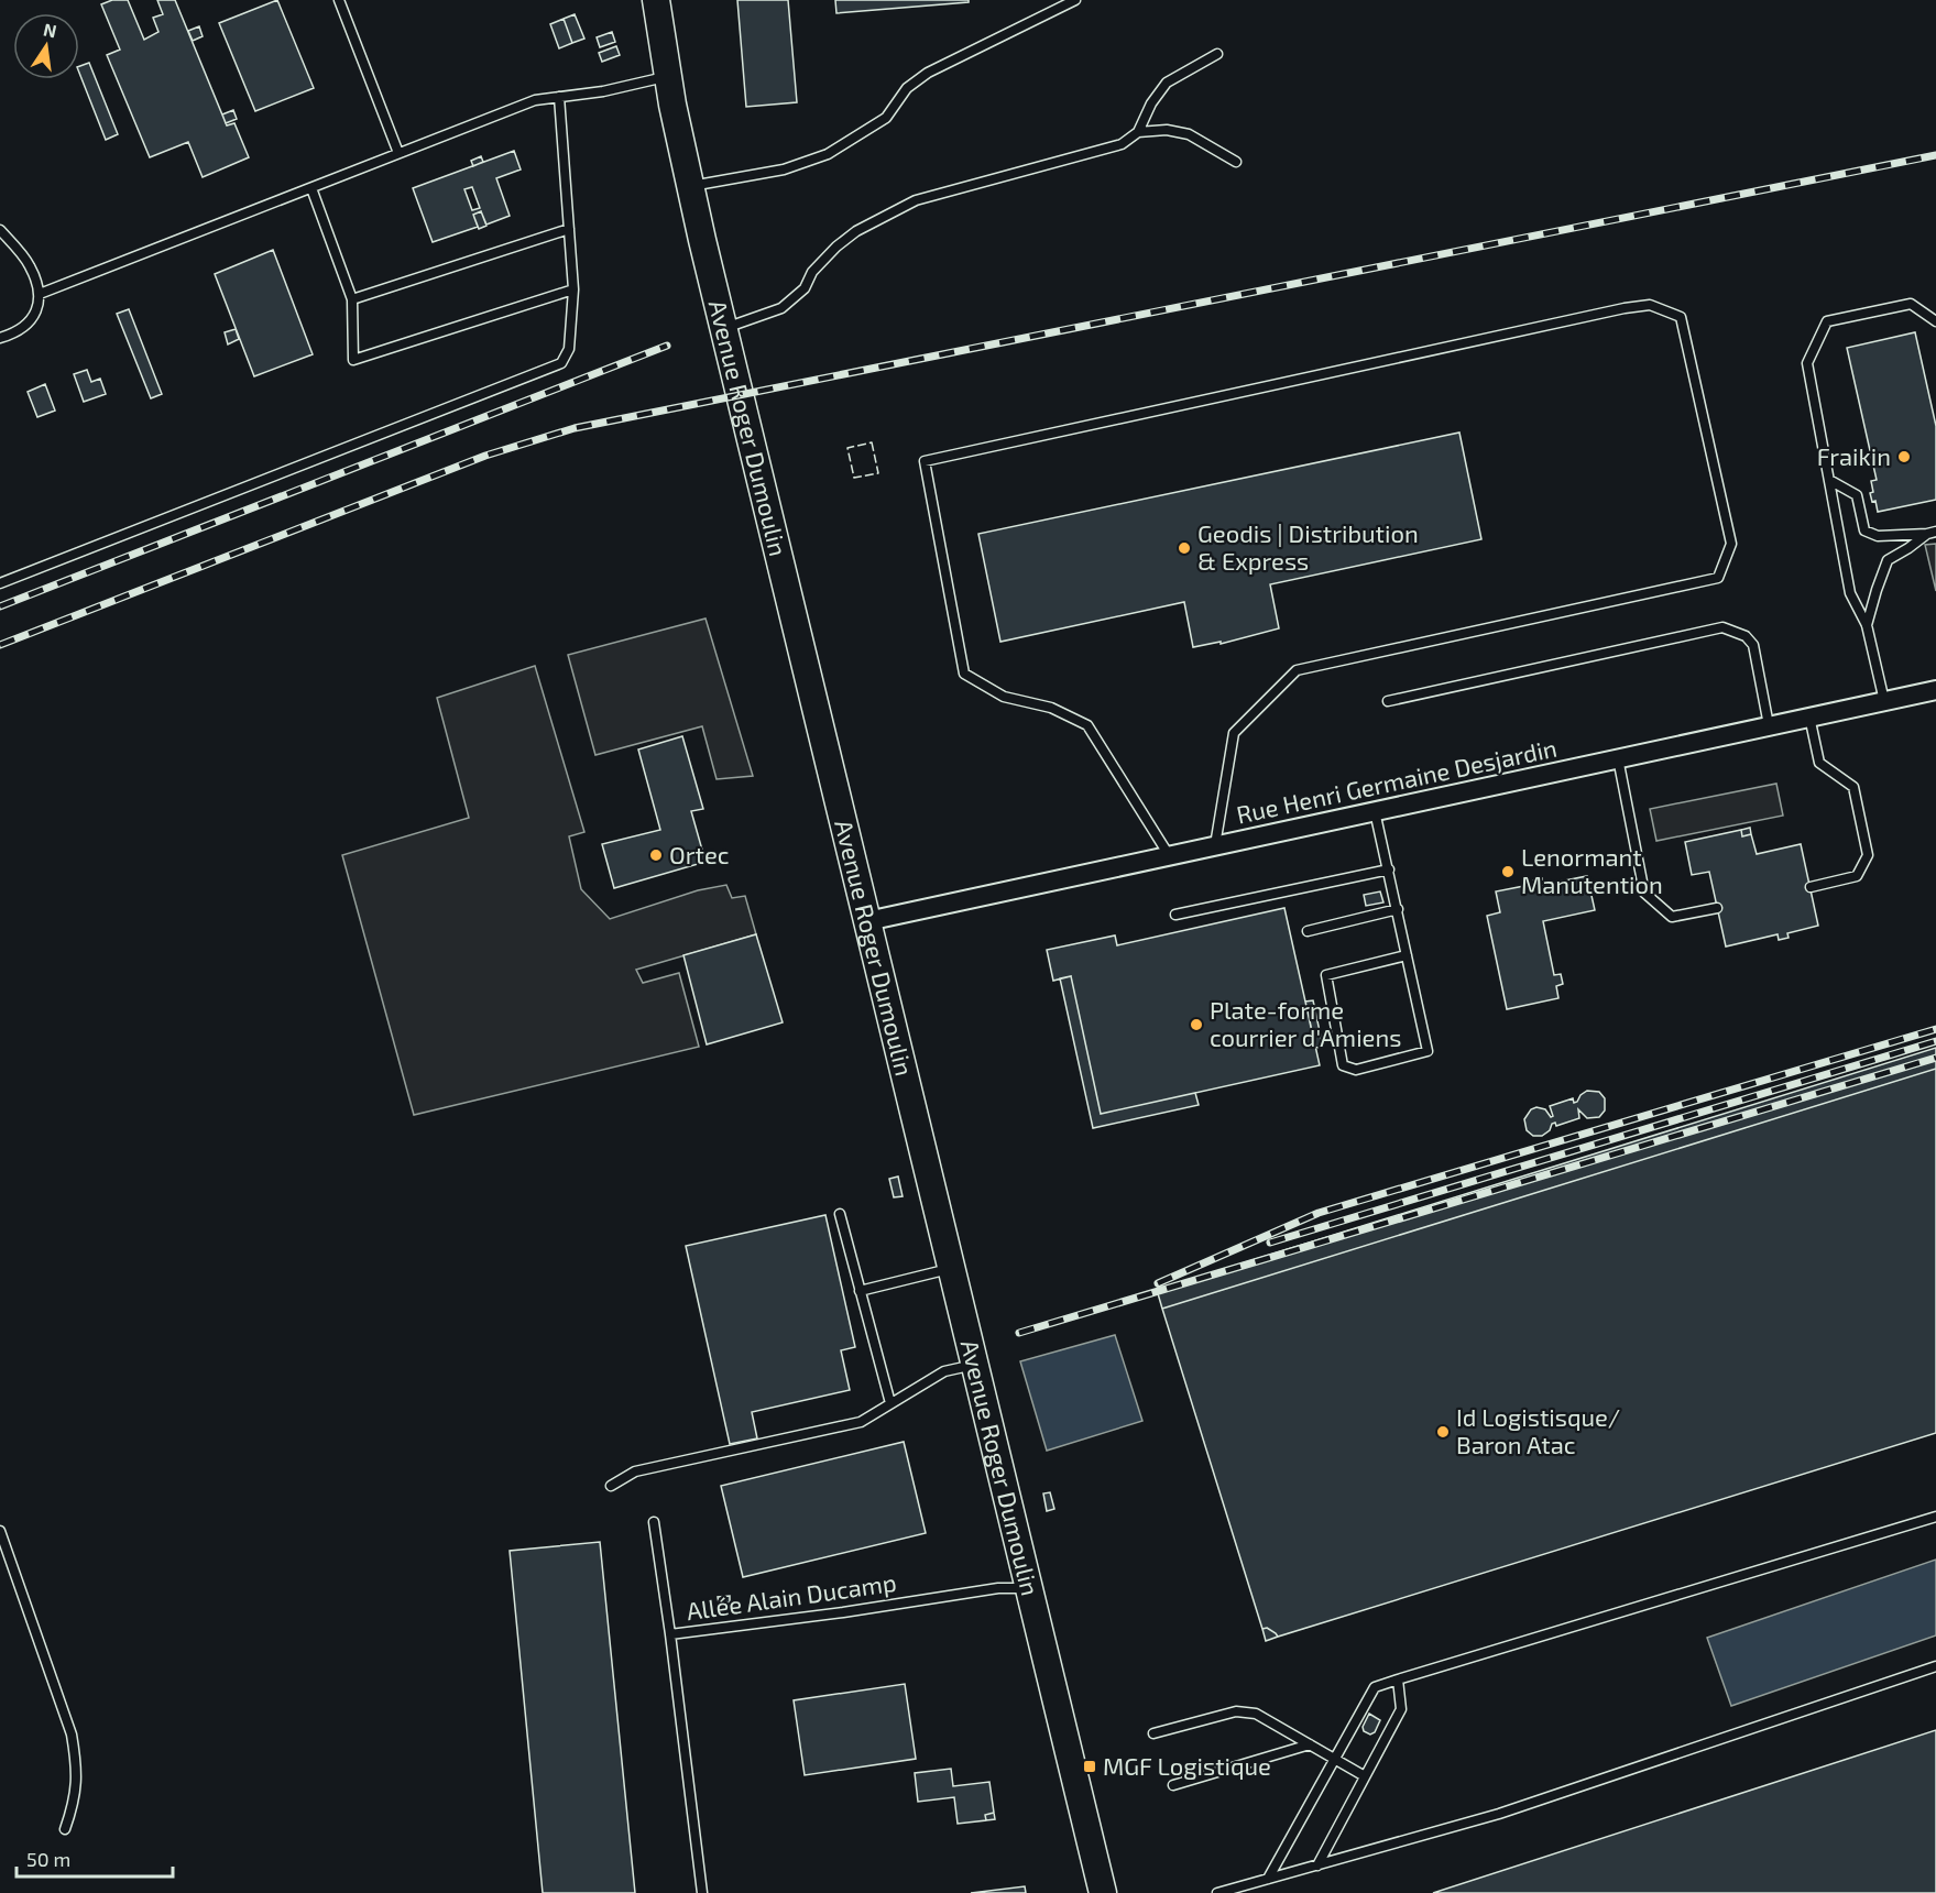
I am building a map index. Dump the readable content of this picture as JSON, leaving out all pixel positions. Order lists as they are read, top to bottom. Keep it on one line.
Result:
{"streets":{"main road":["Avenue Roger Dumoulin"],"street":["Rue Henri Germaine Desjardin"],"lane":["Allée Alain Ducamp"]},"crossings":[["Avenue Roger Dumoulin","Rue Henri Germaine Desjardin"],["Avenue Roger Dumoulin","Allée Alain Ducamp"]],"places":{"other":["Fraikin","Geodis | Distribution & Express","Ortec","Lenormant Manutention","Plate-forme courrier d'Amiens","Id Logistisque/ Baron Atac"],"transit":["MGF Logistique"]},"scale_bar":"50 m","north":"top"}
